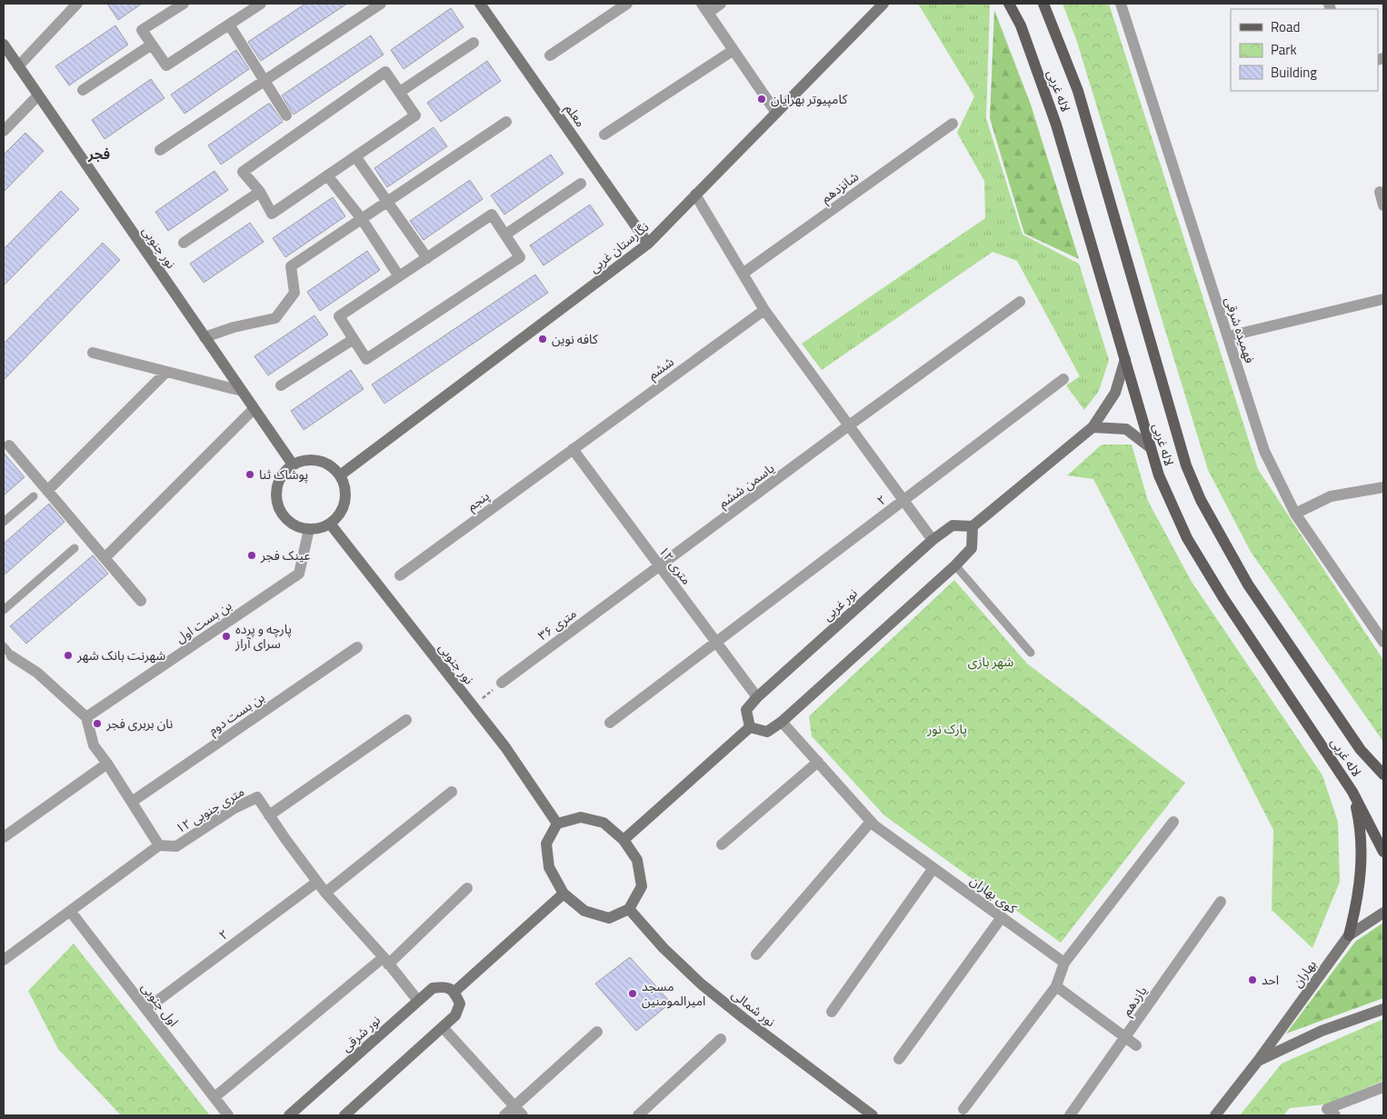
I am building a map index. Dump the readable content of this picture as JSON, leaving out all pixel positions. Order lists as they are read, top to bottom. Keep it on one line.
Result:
{"streets":{"main road":["لاله غربی"],"street":["معلم","شانزدهم","نور جنوبی","نگارستان غربی","فهمیده شرقی","ششم","یاسمن ششم","۲","پنجم","۱۲ متری","نور غربی","بن بست اول","۳۶ متری","بن بست دوم","۱۲ متری جنوبی","کوی بهاران","بهاران","یازدهم","اول جنوبی","نور شمالی","نور شرقی"]},"crossings":[["معلم","نگارستان غربی"],["نور جنوبی","نگارستان غربی"],["نور جنوبی","بن بست اول"],["نور جنوبی","نور شمالی"],["نگارستان غربی","بن بست اول"],["ششم","پنجم"],["ششم","۱۲ متری"],["یاسمن ششم","۱۲ متری"],["یاسمن ششم","۳۶ متری"],["۲","۱۲ متری"],["۲","۱۲ متری جنوبی"],["۲","اول جنوبی"],["پنجم","۱۲ متری"],["۱۲ متری","نور غربی"],["۱۲ متری","۳۶ متری"],["۱۲ متری جنوبی","نور شرقی"]],"districts":["فجر"],"parks":["شهر بازی","پارک نور"],"places":["کامپیوتر بهرایان","کافه نوین","پوشاک ثنا","عینک فجر","پارچه و پرده سرای آراز","شهرنت بانک شهر","نان بربری فجر","احد","مسجد امیرالمومنین"],"legend":["Road","Park","Building"]}
